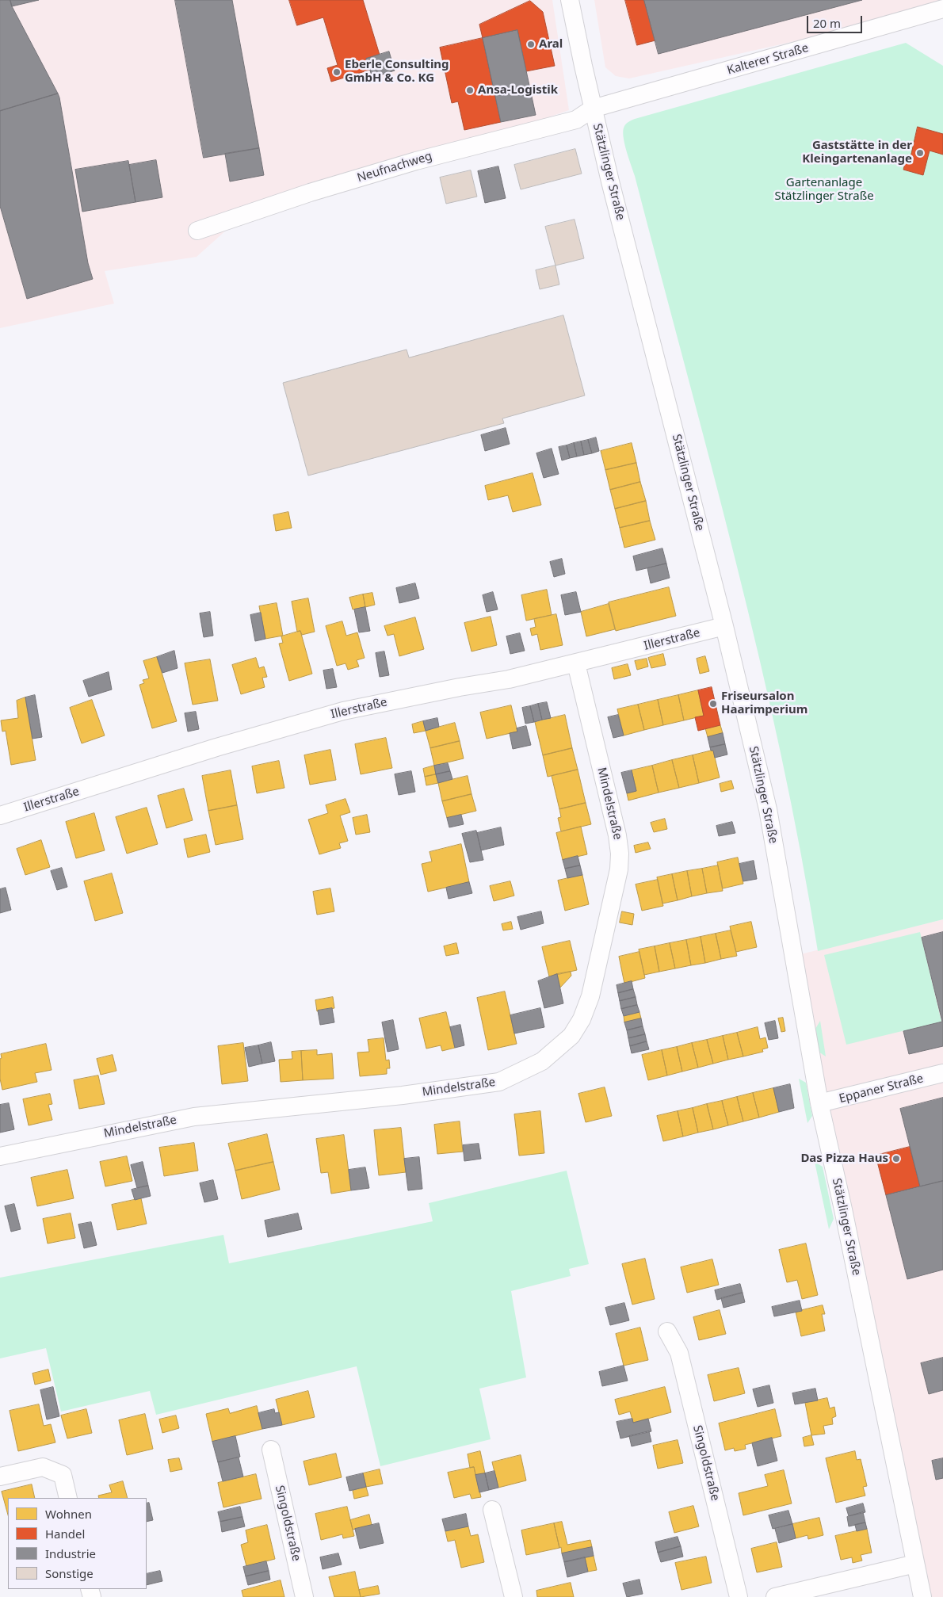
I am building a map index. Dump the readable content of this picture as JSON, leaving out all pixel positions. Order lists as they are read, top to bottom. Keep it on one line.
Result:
{"streets":{"street":["Kalterer Straße","Neufnachweg","Stätzlinger Straße","Illerstraße","Mindelstraße","Eppaner Straße","Singoldstraße"]},"crossings":[["Kalterer Straße","Neufnachweg"],["Kalterer Straße","Stätzlinger Straße"],["Neufnachweg","Stätzlinger Straße"],["Stätzlinger Straße","Illerstraße"],["Stätzlinger Straße","Eppaner Straße"],["Illerstraße","Mindelstraße"]],"parks":["Gartenanlage Stätzlinger Straße"],"places":["Aral","Eberle Consulting GmbH & Co. KG","Ansa-Logistik","Gaststätte in der Kleingartenanlage","Friseursalon Haarimperium","Das Pizza Haus"],"legend":["Wohnen","Handel","Industrie","Sonstige"],"scale_bar":"20 m"}
